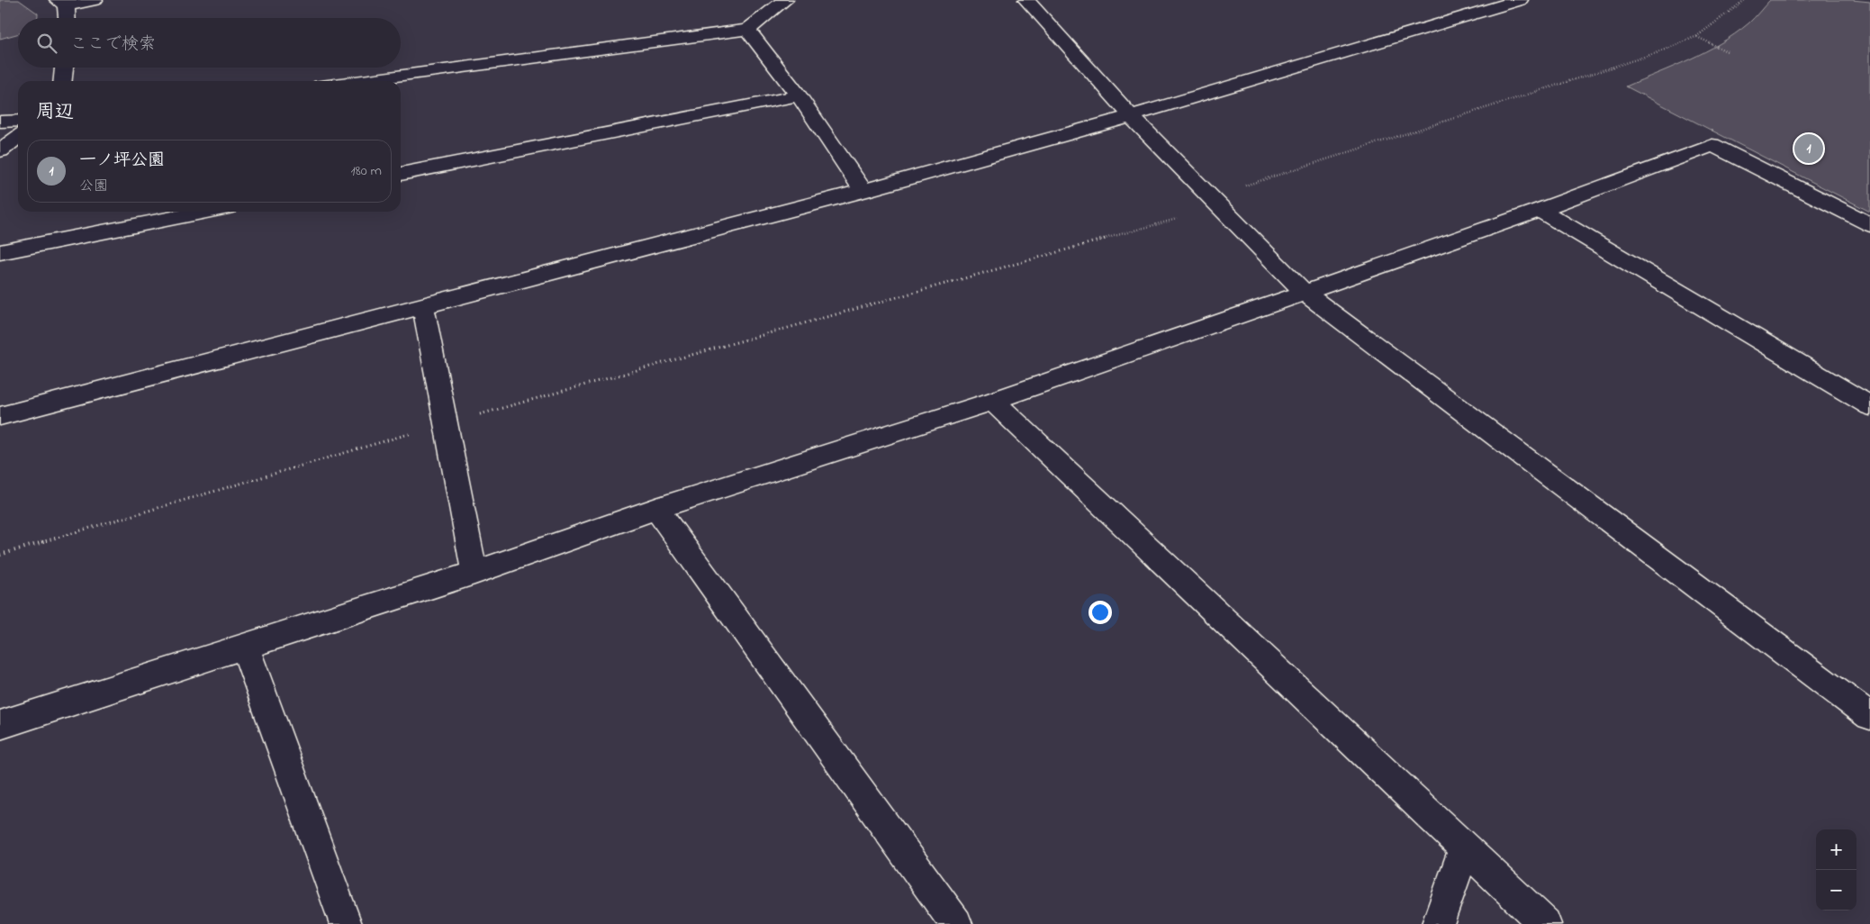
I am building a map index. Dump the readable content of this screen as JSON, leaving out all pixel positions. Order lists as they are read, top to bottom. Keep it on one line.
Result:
{"page":{"search":"ここで検索","heading":"周辺","pins":"1","list":[{"mark":"1","name":"一ノ坪公園","note":"公園","value":"180 m"}],"map_buttons":["+","−"]}}
